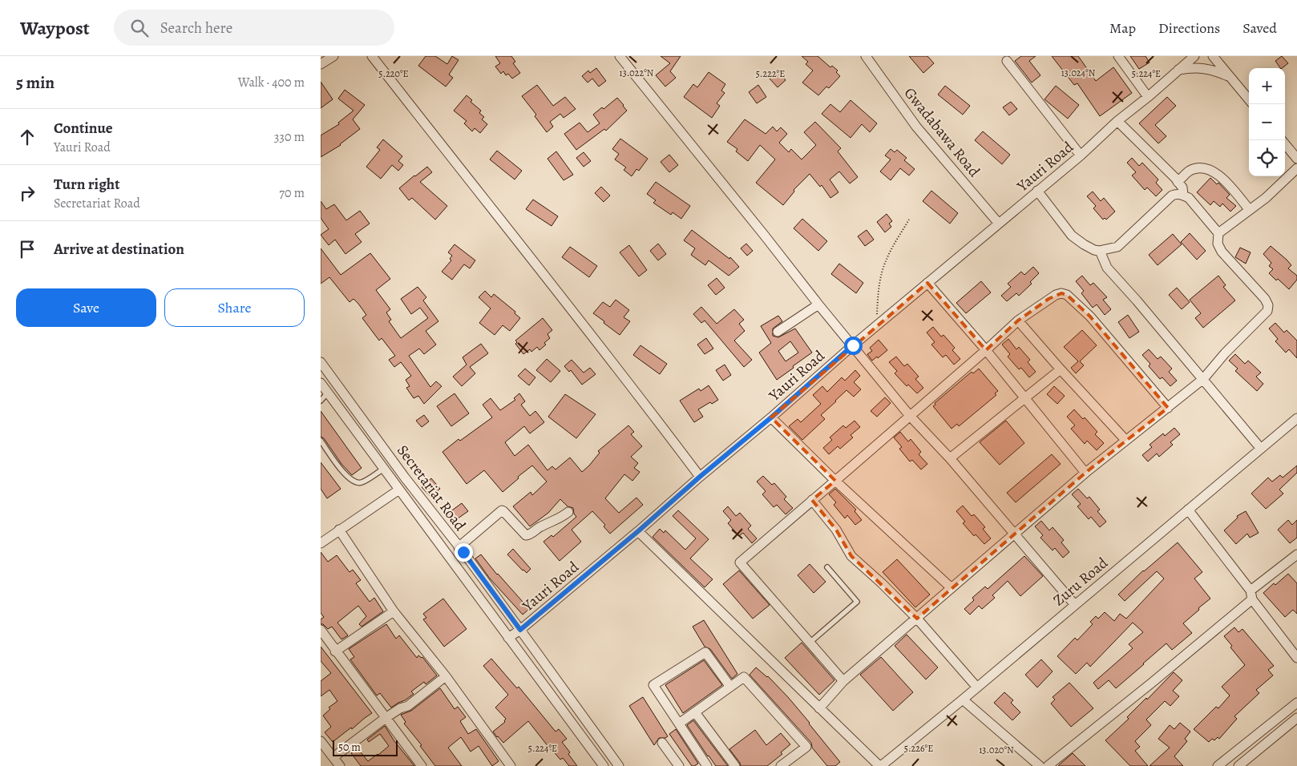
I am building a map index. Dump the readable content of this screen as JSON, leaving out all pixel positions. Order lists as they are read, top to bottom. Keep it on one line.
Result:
{"streets":{"street":["Gwadabawa Road","Yauri Road","Secretariat Road","Zuru Road"]},"crossings":[["Gwadabawa Road","Yauri Road"],["Yauri Road","Secretariat Road"]],"scale_bar":"50 m","page":{"header":"Waypost","search":"Search here","nav":["Map","Directions","Saved"],"heading":["5 min","Walk · 400 m"],"map_buttons":["+","−"],"list":[["Continue","Yauri Road","330 m"],["Turn right","Secretariat Road","70 m"],"Arrive at destination"],"buttons":["Save","Share"],"scale":"50 m"},"coordinates":["13.022°N","13.024°N","5.220°E","5.222°E","5.224°E","5.226°E","13.020°N"]}
